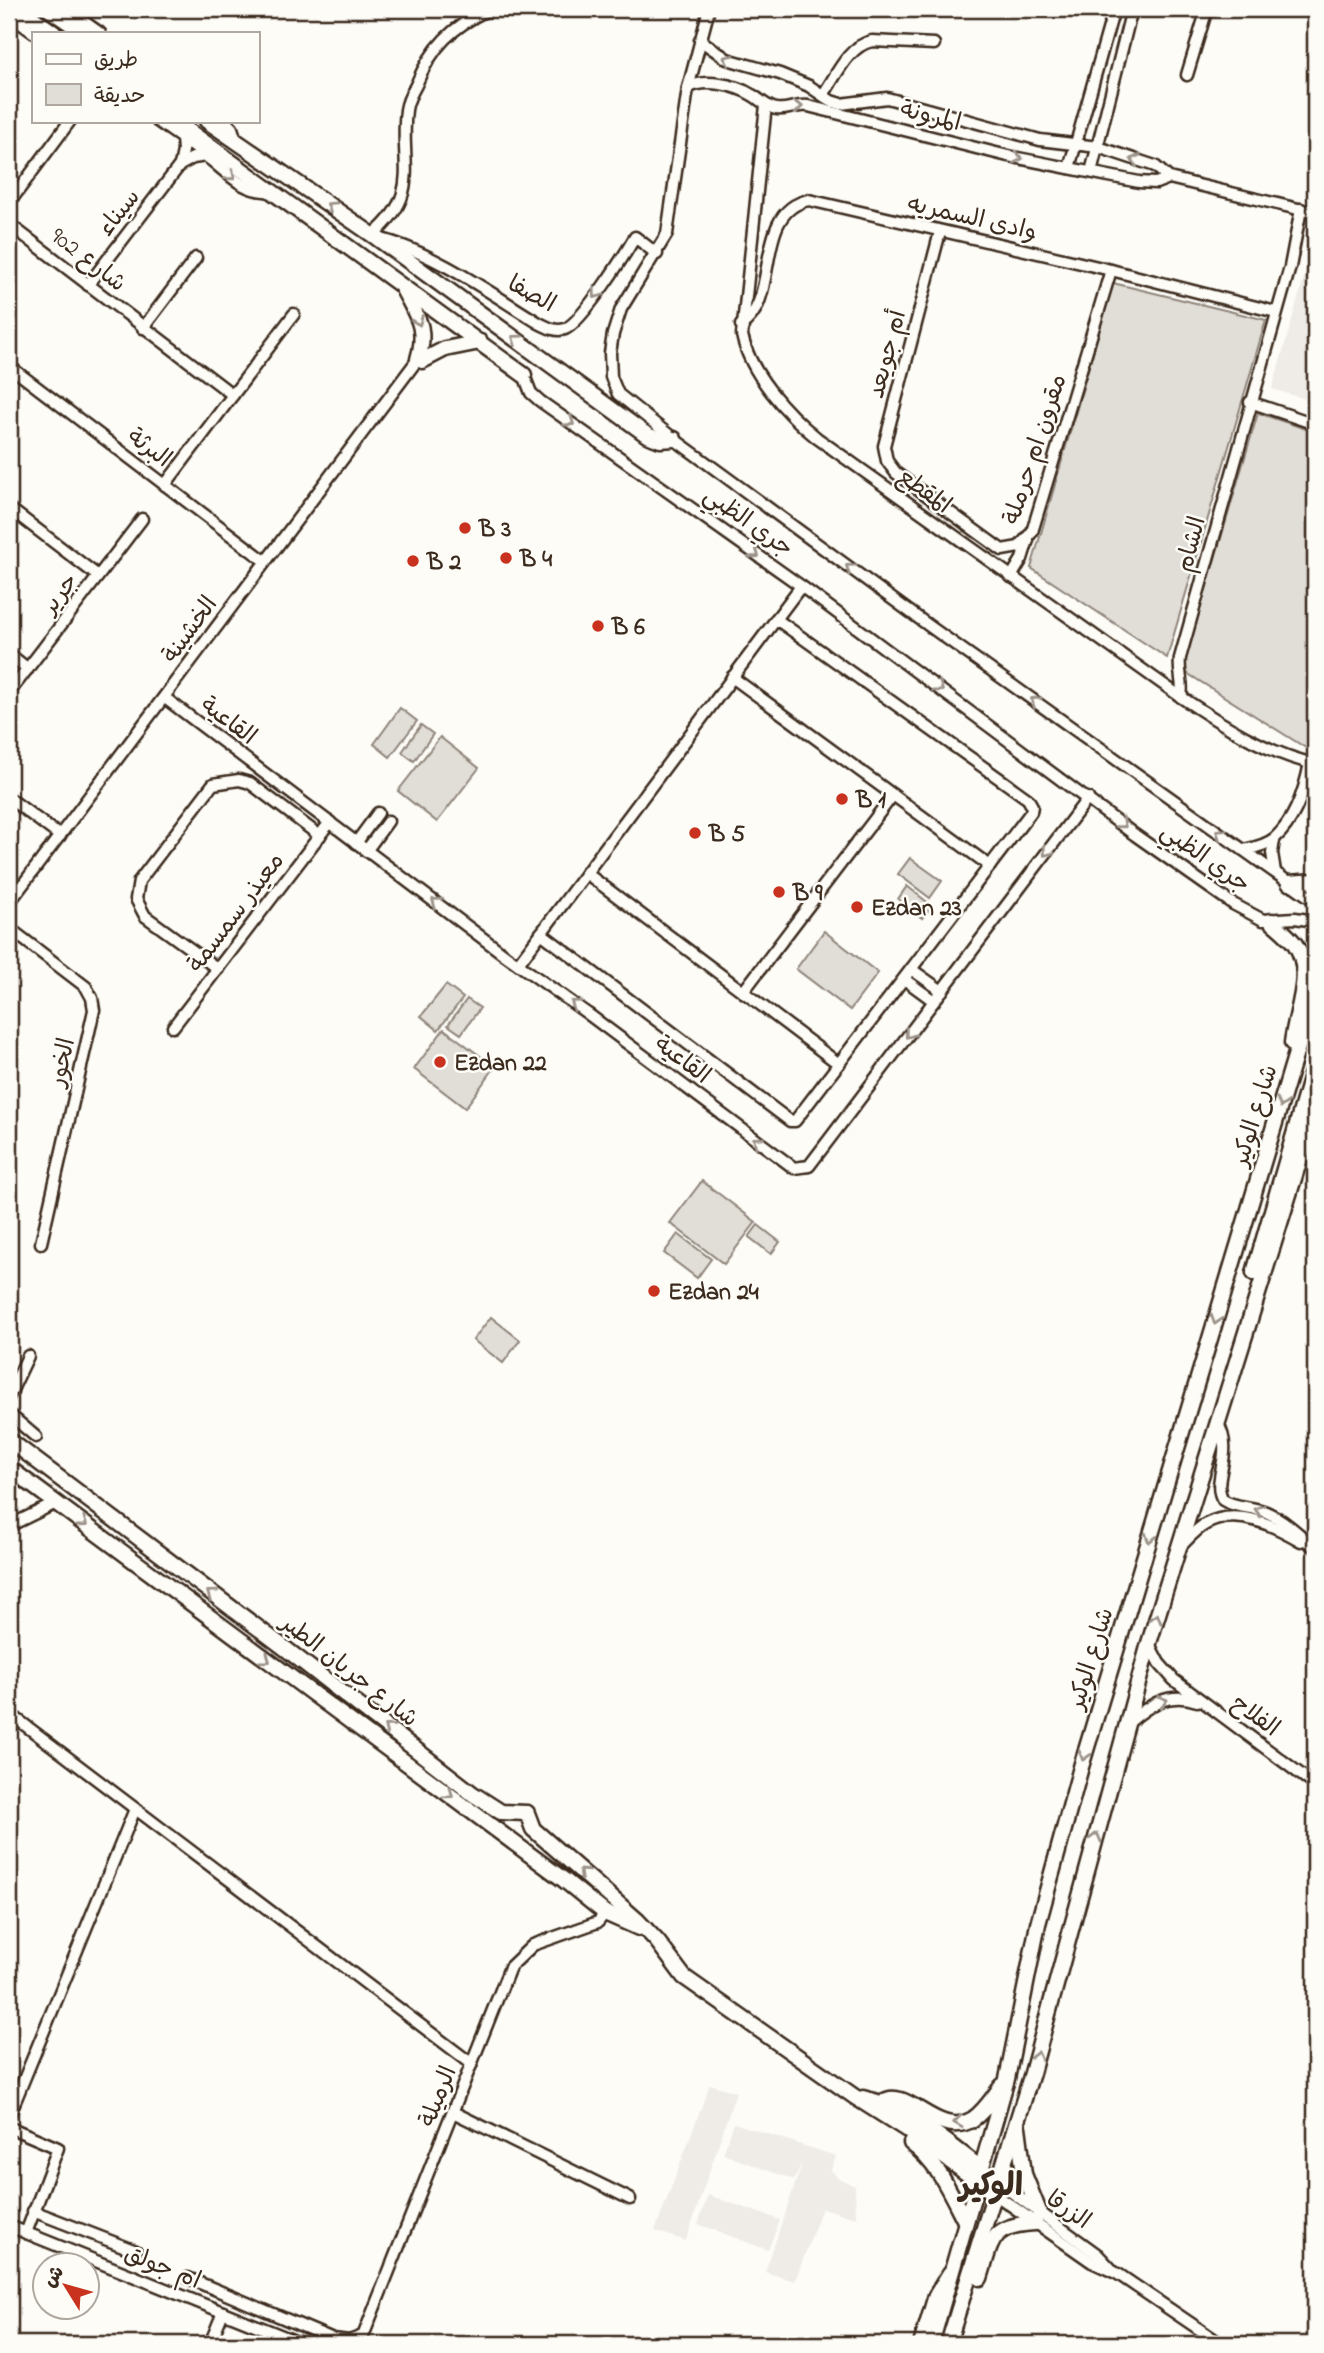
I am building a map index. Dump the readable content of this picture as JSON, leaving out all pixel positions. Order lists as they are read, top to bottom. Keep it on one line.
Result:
{"streets":{"main road":["جري الظبي","شارع الوكير","شارع جريان الطير"],"street":["المرونة","سيناء","وادى السمريه","شارع 902","الصفا","أم جويعد","البرثة","مقرون ام حرملة","المقطع","الشام","جرير","الخشينة","القاعية","معيذر سمسمة","الخور","الفلاح","الرميلة","الزرقا","ام جولق"]},"crossings":[["المرونة","المقطع"],["المرونة","الشام"],["سيناء","شارع 902"],["وادى السمريه","أم جويعد"],["وادى السمريه","مقرون ام حرملة"],["وادى السمريه","المقطع"],["وادى السمريه","الشام"],["الصفا","جري الظبي"],["أم جويعد","مقرون ام حرملة"],["البرثة","الخشينة"],["المقطع","الشام"],["جري الظبي","القاعية"],["الخشينة","القاعية"],["القاعية","معيذر سمسمة"],["شارع الوكير","شارع جريان الطير"],["شارع الوكير","الفلاح"],["شارع الوكير","الزرقا"],["شارع جريان الطير","الرميلة"],["شارع جريان الطير","الزرقا"]],"districts":["الوكير"],"places":["B 3","B 4","B 2","B 6","B 1","B 5","B 9","Ezdan 23","Ezdan 22","Ezdan 24"],"legend":["طريق","حديقة"],"north":"top left"}
